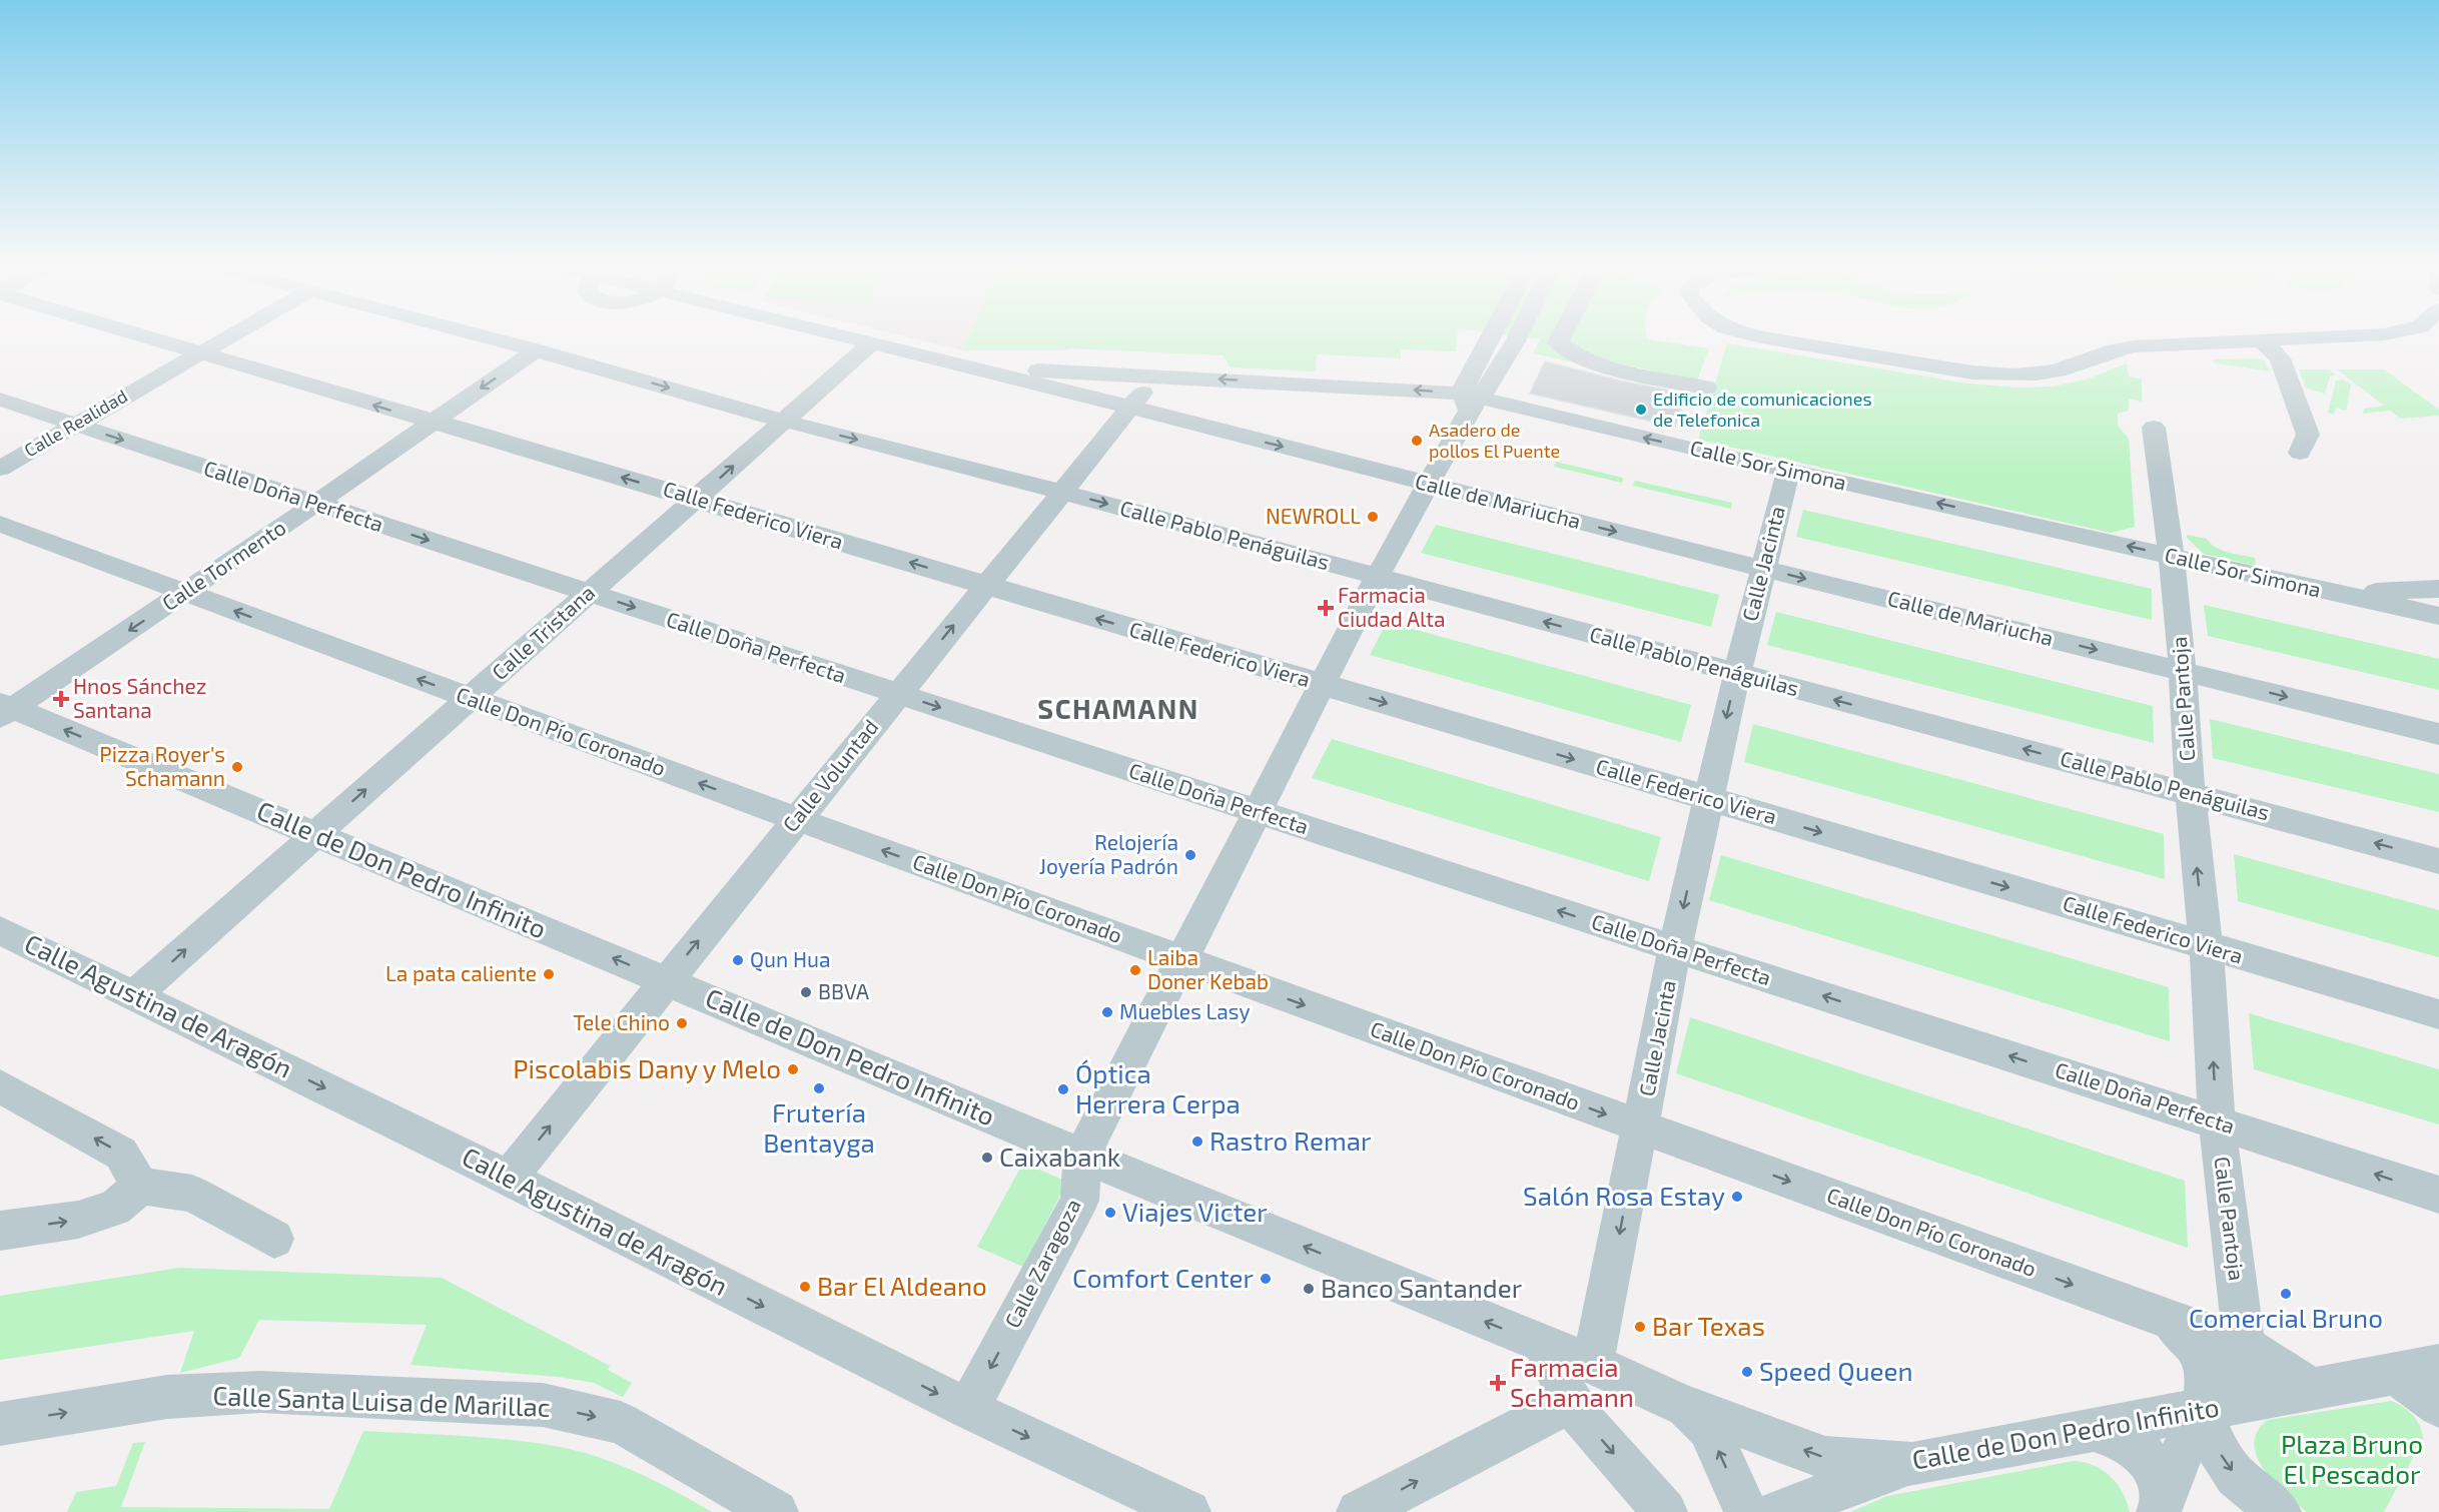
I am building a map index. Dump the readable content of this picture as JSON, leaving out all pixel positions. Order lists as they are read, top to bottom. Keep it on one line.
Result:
{"streets":{"street":["Calle Realidad","Calle Sor Simona","Calle Doña Perfecta","Calle de Mariucha","Calle Federico Viera","Calle Pablo Penáguilas","Calle Jacinta","Calle Tormento","Calle Tristana","Calle Pantoja","Calle Don Pío Coronado","Calle Voluntad","Calle de Don Pedro Infinito","Calle Agustina de Aragón","Calle Zaragoza","Calle Santa Luisa de Marillac"]},"crossings":[["Calle Realidad","Calle Doña Perfecta"],["Calle Realidad","Calle Federico Viera"],["Calle Sor Simona","Calle de Mariucha"],["Calle Sor Simona","Calle Jacinta"],["Calle Sor Simona","Calle Pantoja"],["Calle Sor Simona","Calle Voluntad"],["Calle Sor Simona","Calle Zaragoza"],["Calle Doña Perfecta","Calle Jacinta"],["Calle Doña Perfecta","Calle Tormento"],["Calle Doña Perfecta","Calle Tristana"],["Calle Doña Perfecta","Calle Pantoja"],["Calle Doña Perfecta","Calle Voluntad"],["Calle Doña Perfecta","Calle Zaragoza"],["Calle de Mariucha","Calle Jacinta"],["Calle de Mariucha","Calle Tristana"],["Calle de Mariucha","Calle Pantoja"],["Calle de Mariucha","Calle Voluntad"],["Calle de Mariucha","Calle Zaragoza"],["Calle Federico Viera","Calle Jacinta"],["Calle Federico Viera","Calle Tormento"],["Calle Federico Viera","Calle Tristana"],["Calle Federico Viera","Calle Pantoja"],["Calle Federico Viera","Calle Voluntad"],["Calle Federico Viera","Calle Zaragoza"],["Calle Pablo Penáguilas","Calle Jacinta"],["Calle Pablo Penáguilas","Calle Tormento"],["Calle Pablo Penáguilas","Calle Tristana"],["Calle Pablo Penáguilas","Calle Pantoja"],["Calle Pablo Penáguilas","Calle Voluntad"],["Calle Pablo Penáguilas","Calle Zaragoza"],["Calle Jacinta","Calle Don Pío Coronado"],["Calle Jacinta","Calle de Don Pedro Infinito"],["Calle Tormento","Calle Don Pío Coronado"],["Calle Tormento","Calle de Don Pedro Infinito"],["Calle Tristana","Calle Don Pío Coronado"],["Calle Tristana","Calle de Don Pedro Infinito"],["Calle Tristana","Calle Agustina de Aragón"],["Calle Pantoja","Calle Don Pío Coronado"],["Calle Pantoja","Calle de Don Pedro Infinito"],["Calle Don Pío Coronado","Calle Voluntad"],["Calle Don Pío Coronado","Calle de Don Pedro Infinito"],["Calle Don Pío Coronado","Calle Zaragoza"],["Calle Voluntad","Calle de Don Pedro Infinito"],["Calle Voluntad","Calle Agustina de Aragón"],["Calle de Don Pedro Infinito","Calle Zaragoza"],["Calle Agustina de Aragón","Calle Zaragoza"]],"one_way":["Calle Jacinta","Calle Tormento","Calle Tristana","Calle Voluntad","Calle de Don Pedro Infinito","Calle Agustina de Aragón","Calle Santa Luisa de Marillac"],"districts":["SCHAMANN"],"parks":["Plaza Bruno El Pescador"],"places":{"other":["Edificio de comunicaciones de Telefonica","Asadero de pollos El Puente","NEWROLL","Pizza Royer's Schamann","Relojería Joyería Padrón","Qun Hua","Laiba Doner Kebab","La pata caliente","BBVA","Muebles Lasy","Tele Chino","Piscolabis Dany y Melo","Frutería Bentayga","Óptica Herrera Cerpa","Rastro Remar","Caixabank","Salón Rosa Estay","Viajes Victer","Comfort Center","Bar El Aldeano","Banco Santander","Comercial Bruno","Bar Texas","Speed Queen"],"health":["Farmacia Ciudad Alta","Hnos Sánchez Santana","Farmacia Schamann"]}}
